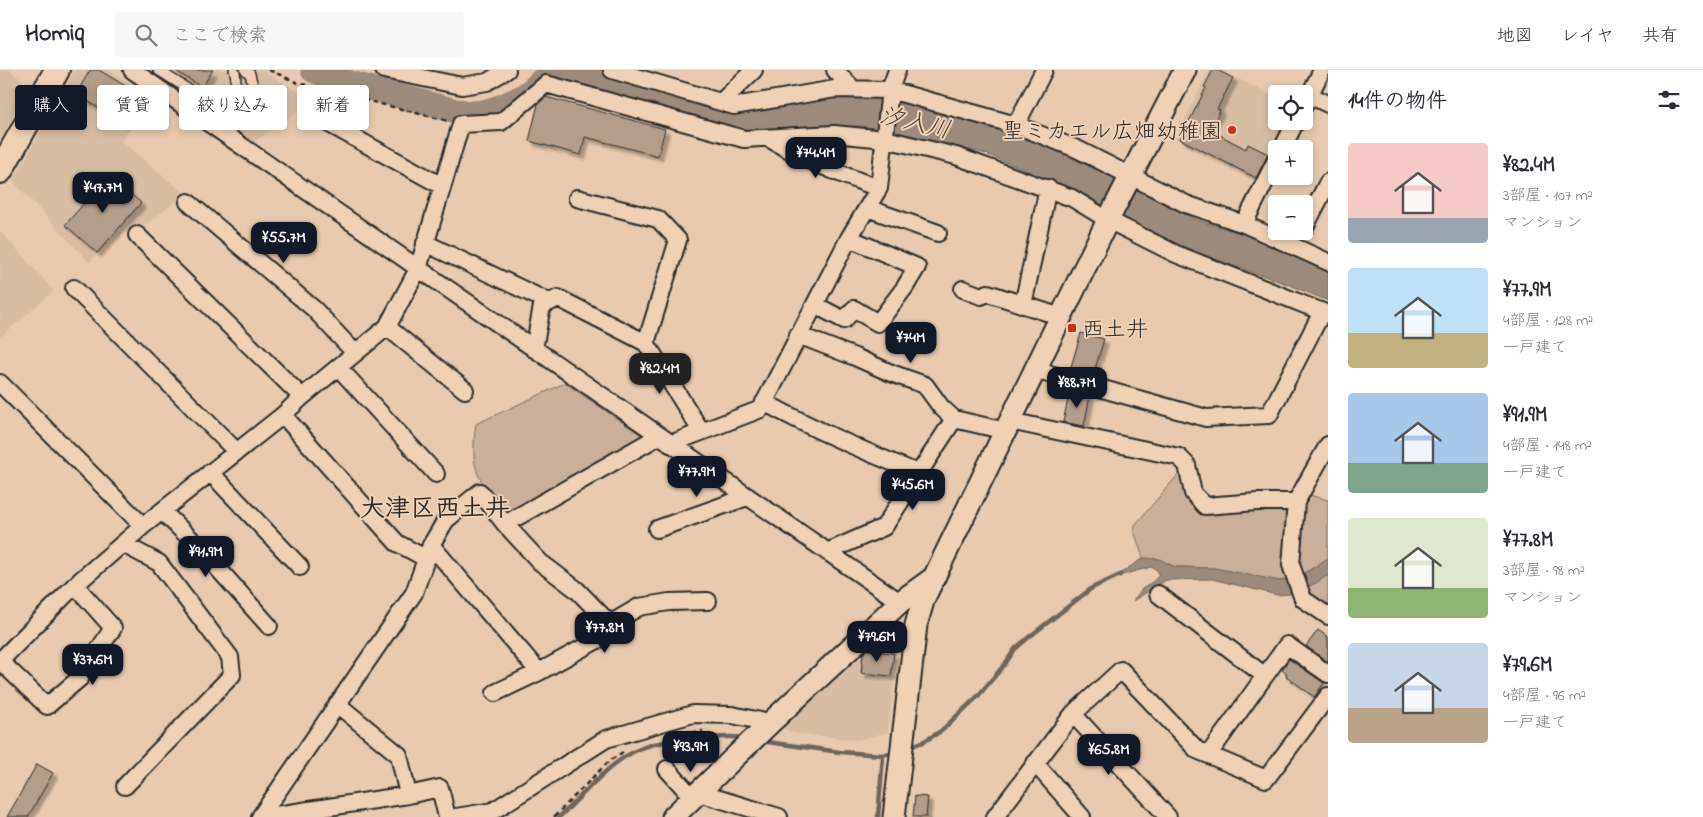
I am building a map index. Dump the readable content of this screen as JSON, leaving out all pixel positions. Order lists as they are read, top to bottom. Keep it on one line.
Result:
{"districts":["大津区西土井"],"water":["汐入川"],"places":{"other":["聖ミカエル広畑幼稚園"],"transit":["西土井"]},"page":{"header":"Homiq","search":"ここで検索","nav":["地図","レイヤ","共有"],"heading":"14件の物件","map_buttons":["+","−"],"chip":["購入","賃貸","絞り込み","新着"],"list":[{"name":"¥82.4M","note":"3部屋 · 107 m² · マンション"},{"name":"¥77.9M","note":"4部屋 · 128 m² · 一戸建て"},{"name":"¥91.9M","note":"4部屋 · 148 m² · 一戸建て"},{"name":"¥77.8M","note":"3部屋 · 98 m² · マンション"},{"name":"¥79.6M","note":"4部屋 · 96 m² · 一戸建て"}],"price":["¥74.4M","¥47.7M","¥55.7M","¥74M","¥82.4M","¥88.7M","¥77.9M","¥45.6M","¥91.9M","¥77.8M","¥79.6M","¥37.6M","¥93.9M","¥65.8M"]}}
